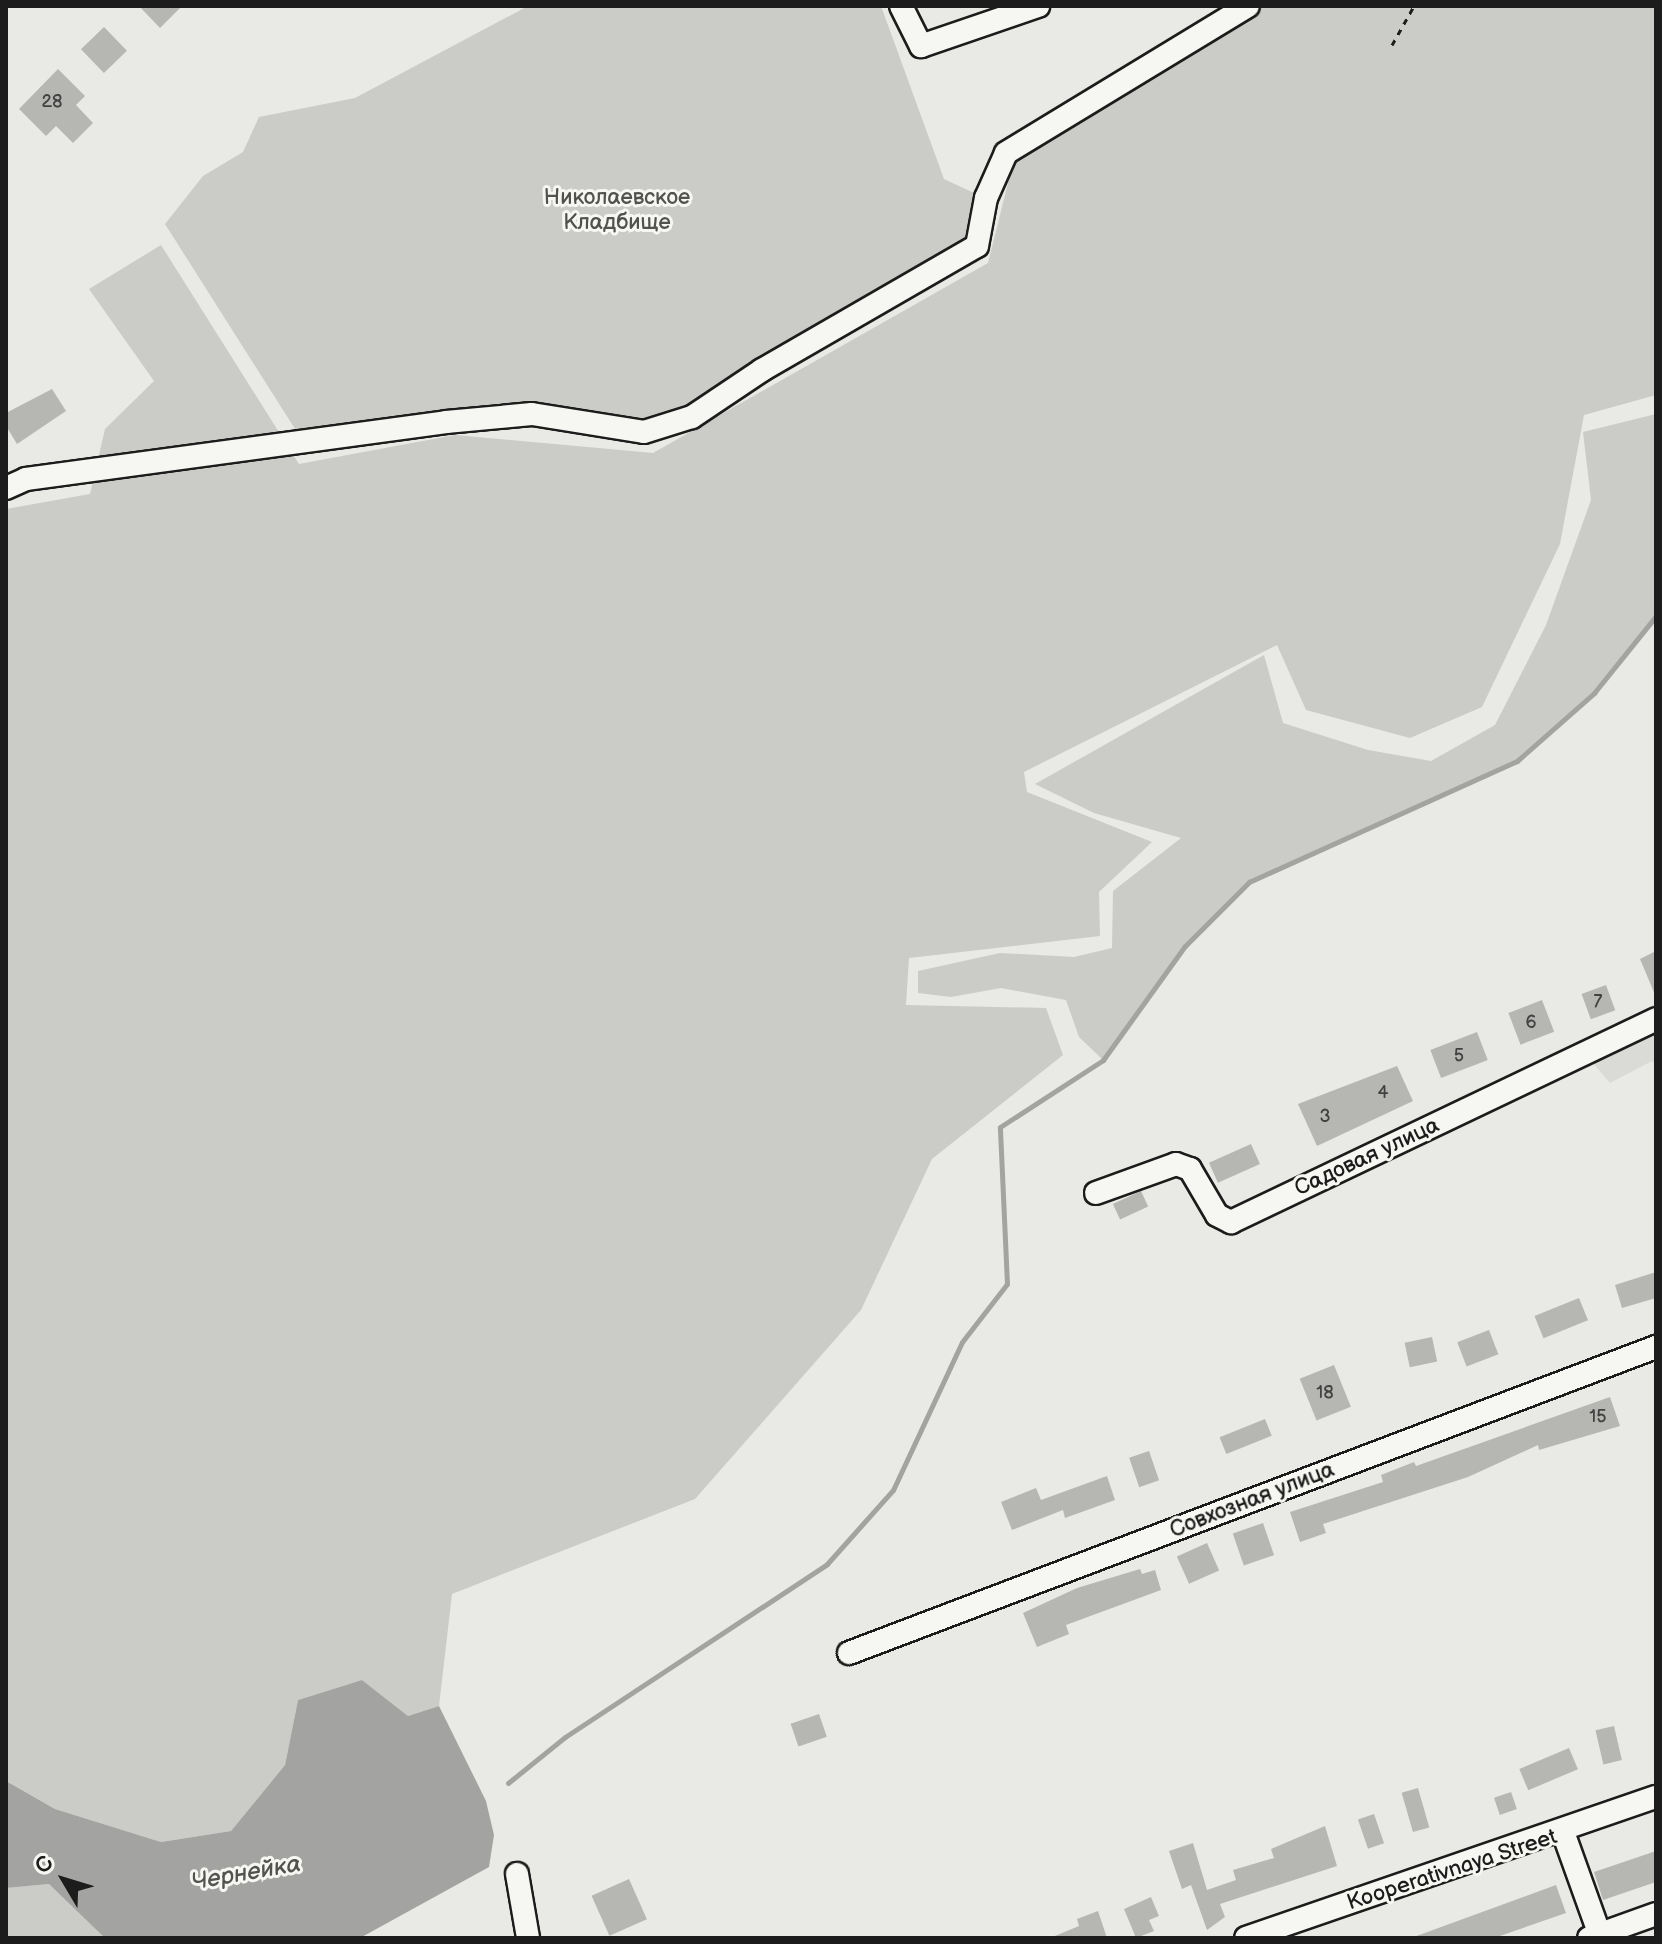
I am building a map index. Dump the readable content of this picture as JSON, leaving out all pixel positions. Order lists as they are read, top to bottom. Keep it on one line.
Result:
{"streets":{"street":["Садовая улица","Совхозная улица","Kooperativnaya Street"]},"water":["Чернейка"],"parks":["Николаевское Кладбище"],"house_numbers":["28","7","6","5","4","3","18","15"],"north":"top left"}
